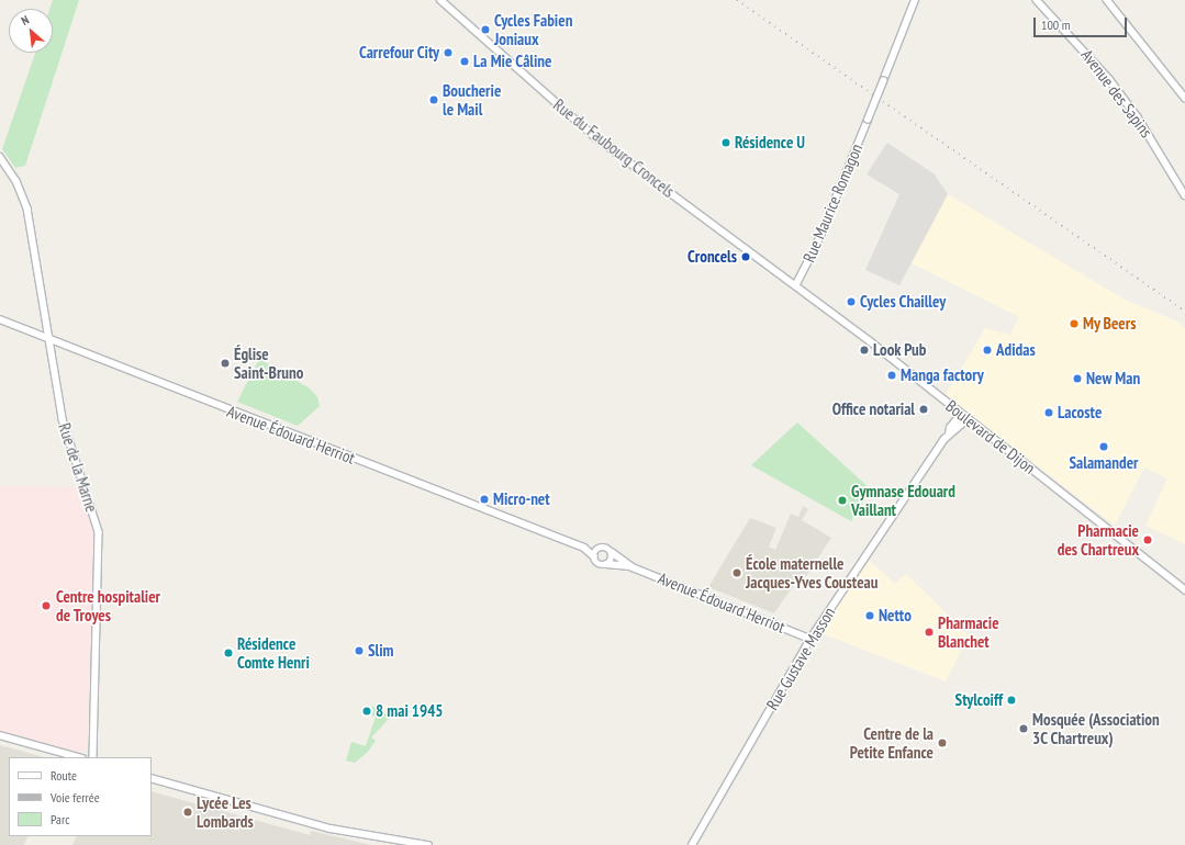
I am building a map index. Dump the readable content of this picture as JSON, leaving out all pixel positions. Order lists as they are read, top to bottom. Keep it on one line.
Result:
{"streets":{"main road":["Rue du Faubourg Croncels","Boulevard de Dijon"],"street":["Avenue des Sapins","Rue Maurice Romagon","Avenue Édouard Herriot","Rue de la Marne","Rue Gustave Masson"]},"crossings":[["Rue du Faubourg Croncels","Rue Maurice Romagon"],["Rue du Faubourg Croncels","Boulevard de Dijon"],["Rue Maurice Romagon","Boulevard de Dijon"],["Avenue Édouard Herriot","Rue de la Marne"],["Avenue Édouard Herriot","Rue Gustave Masson"],["Boulevard de Dijon","Rue Gustave Masson"]],"places":["Cycles Fabien Joniaux","Carrefour City","La Mie Câline","Boucherie le Mail","Résidence U","Croncels","Cycles Chailley","My Beers","Look Pub","Adidas","Église Saint-Bruno","Manga factory","New Man","Office notarial","Lacoste","Salamander","Micro-net","Gymnase Edouard Vaillant","Pharmacie des Chartreux","École maternelle Jacques-Yves Cousteau","Centre hospitalier de Troyes","Netto","Pharmacie Blanchet","Slim","Résidence Comte Henri","Stylcoiff","8 mai 1945","Mosquée (Association 3C Chartreux)","Centre de la Petite Enfance","Lycée Les Lombards"],"legend":["Route","Voie ferrée","Parc"],"scale_bar":"100 m","north":"top left"}
